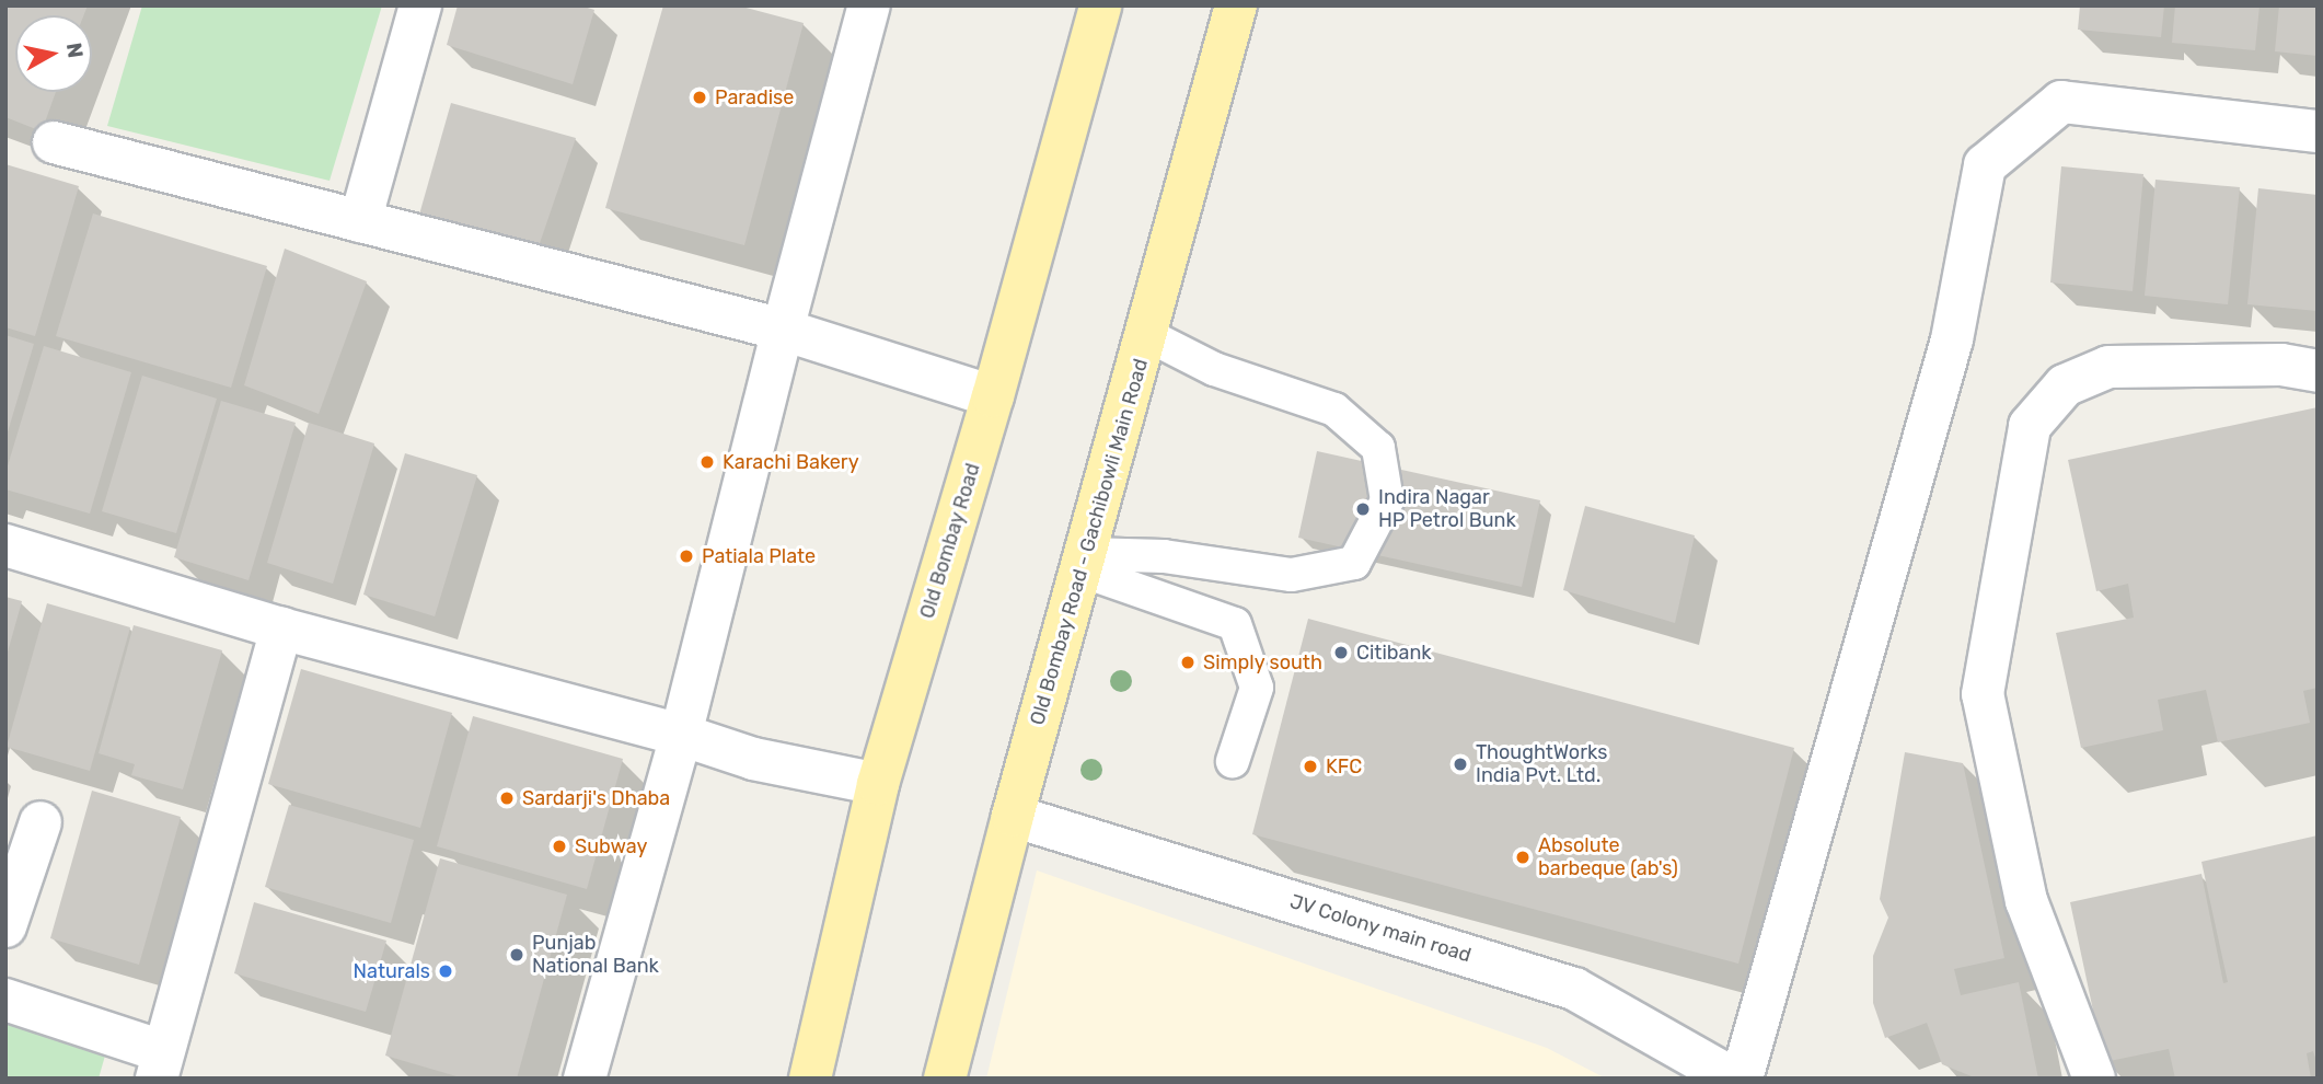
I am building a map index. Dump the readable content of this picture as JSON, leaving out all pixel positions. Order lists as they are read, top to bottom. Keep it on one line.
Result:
{"streets":{"main road":["Old Bombay Road","Old Bombay Road - Gachibowli Main Road"],"street":["JV Colony main road"]},"crossings":[["Old Bombay Road - Gachibowli Main Road","JV Colony main road"]],"places":["Paradise","Karachi Bakery","Indira Nagar HP Petrol Bunk","Patiala Plate","Citibank","Simply south","ThoughtWorks India Pvt. Ltd.","KFC","Sardarji's Dhaba","Subway","Absolute barbeque (ab's)","Punjab National Bank","Naturals"],"north":"right"}
